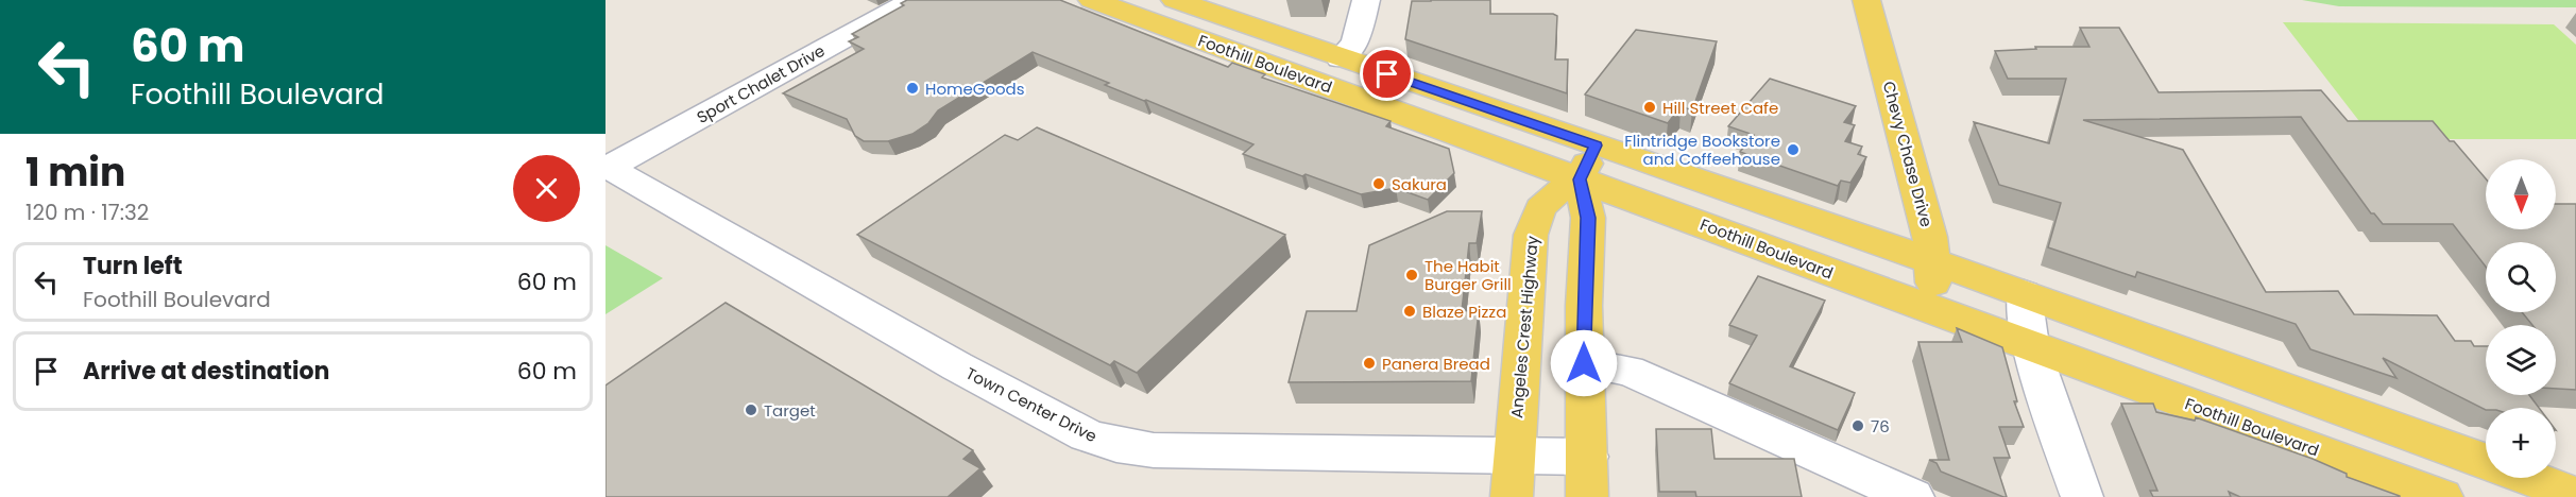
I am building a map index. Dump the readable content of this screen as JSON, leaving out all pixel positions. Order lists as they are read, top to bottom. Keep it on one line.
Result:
{"streets":{"main road":["Foothill Boulevard","Chevy Chase Drive","Angeles Crest Highway"],"street":["Sport Chalet Drive","Town Center Drive"]},"crossings":[["Foothill Boulevard","Chevy Chase Drive"],["Foothill Boulevard","Angeles Crest Highway"],["Sport Chalet Drive","Town Center Drive"],["Angeles Crest Highway","Town Center Drive"]],"places":["HomeGoods","Hill Street Cafe","Flintridge Bookstore and Coffeehouse","Sakura","The Habit Burger Grill","Blaze Pizza","Panera Bread","Target","76"],"north":"bottom","page":{"turn":["60 m","Foothill Boulevard"],"heading":["1 min","120 m · 17:32"],"map_buttons":"+","list":[{"name":"Turn left","note":"Foothill Boulevard","value":"60 m"},{"name":"Arrive at destination","value":"60 m"}]}}
